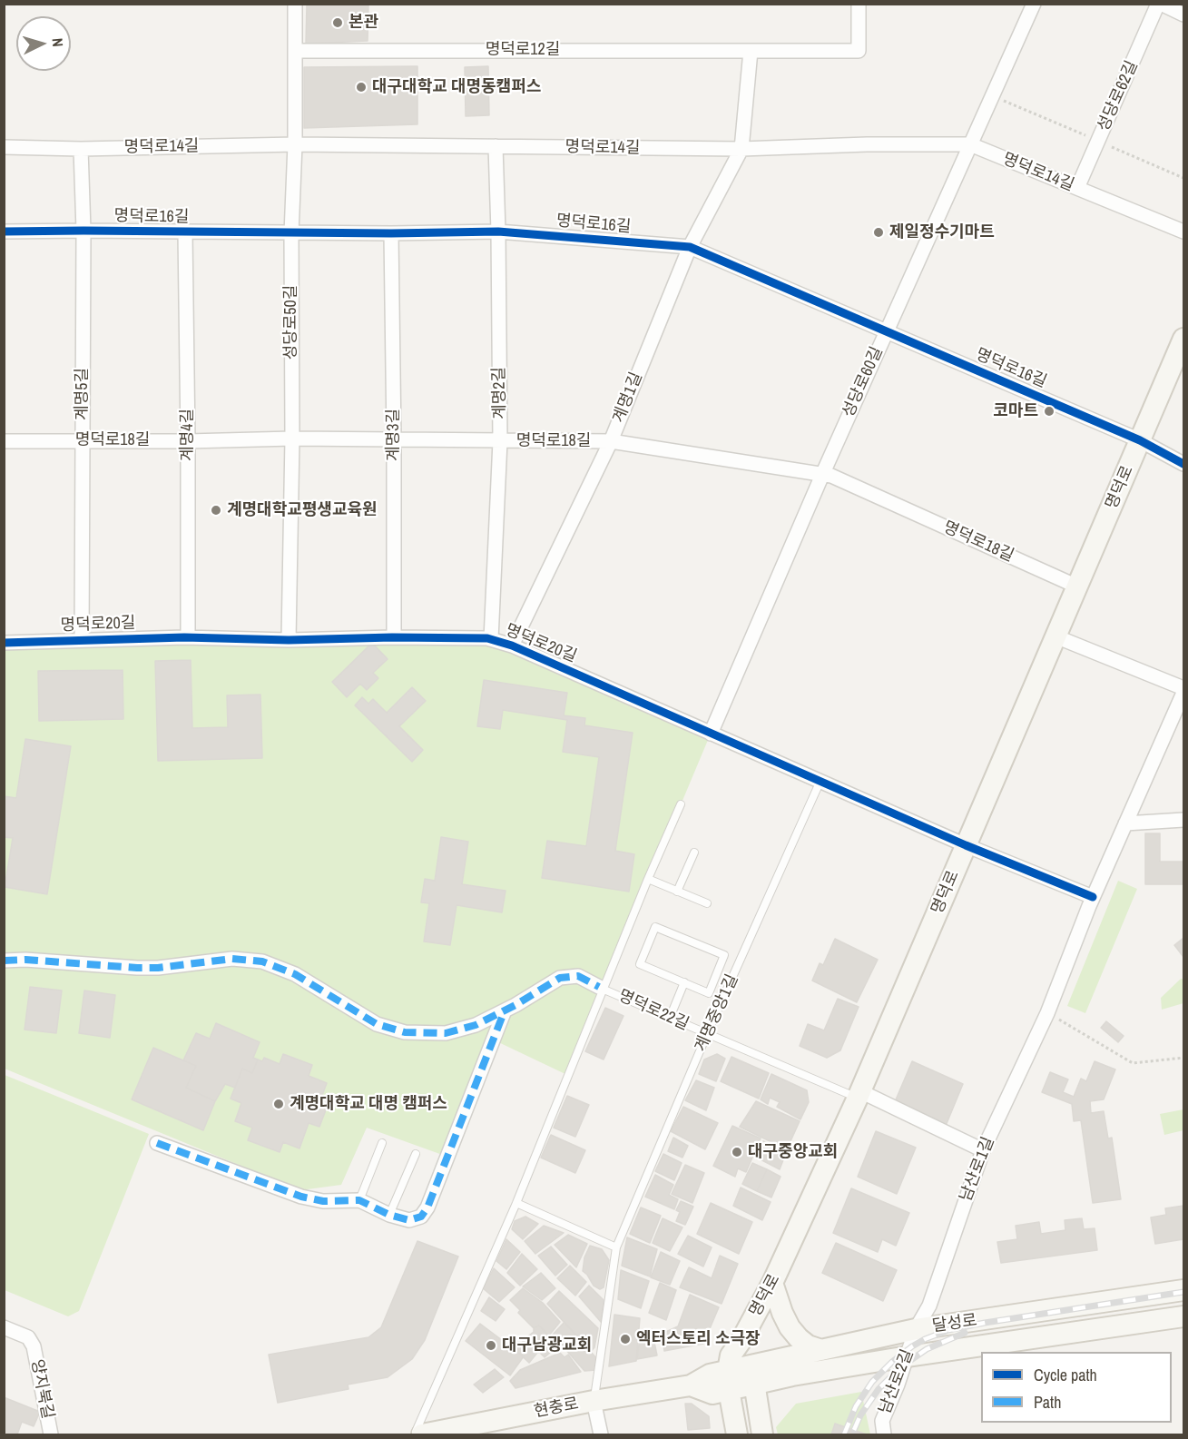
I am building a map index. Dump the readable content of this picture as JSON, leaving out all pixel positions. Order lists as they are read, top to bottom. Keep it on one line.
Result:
{"streets":{"main road":["명덕로","달성로","현충로"],"street":["명덕로12길","성당로62길","명덕로14길","명덕로16길","성당로50길","성당로60길","계명2길","계명5길","계명1길","계명4길","계명3길","명덕로18길","명덕로20길","남산로1길","남산로2길","양지북길"],"lane":["명덕로22길","계명중앙1길"]},"crossings":[["명덕로12길","성당로50길"],["성당로62길","명덕로14길"],["명덕로14길","성당로50길"],["명덕로14길","성당로60길"],["명덕로14길","계명2길"],["명덕로14길","계명5길"],["명덕로14길","계명1길"],["명덕로16길","성당로50길"],["명덕로16길","성당로60길"],["명덕로16길","계명2길"],["명덕로16길","계명5길"],["명덕로16길","계명1길"],["명덕로16길","계명4길"],["명덕로16길","계명3길"],["명덕로16길","명덕로"],["성당로50길","명덕로18길"],["성당로50길","명덕로20길"],["성당로60길","명덕로18길"],["성당로60길","명덕로20길"],["계명2길","명덕로18길"],["계명2길","명덕로20길"],["계명5길","명덕로18길"],["계명5길","명덕로20길"],["계명1길","명덕로18길"],["계명1길","명덕로20길"],["계명4길","명덕로18길"],["계명4길","명덕로20길"],["계명3길","명덕로18길"],["계명3길","명덕로20길"],["명덕로18길","명덕로"],["명덕로","명덕로20길"],["명덕로","명덕로22길"],["명덕로","현충로"],["명덕로20길","계명중앙1길"],["명덕로20길","남산로1길"],["명덕로22길","계명중앙1길"],["계명중앙1길","현충로"],["남산로1길","달성로"],["남산로1길","남산로2길"],["달성로","남산로2길"],["달성로","현충로"]],"places":["본관","대구대학교 대명동캠퍼스","제일정수기마트","코마트","계명대학교평생교육원","계명대학교 대명 캠퍼스","대구중앙교회","엑터스토리 소극장","대구남광교회"],"legend":["Cycle path","Path"],"north":"right"}
